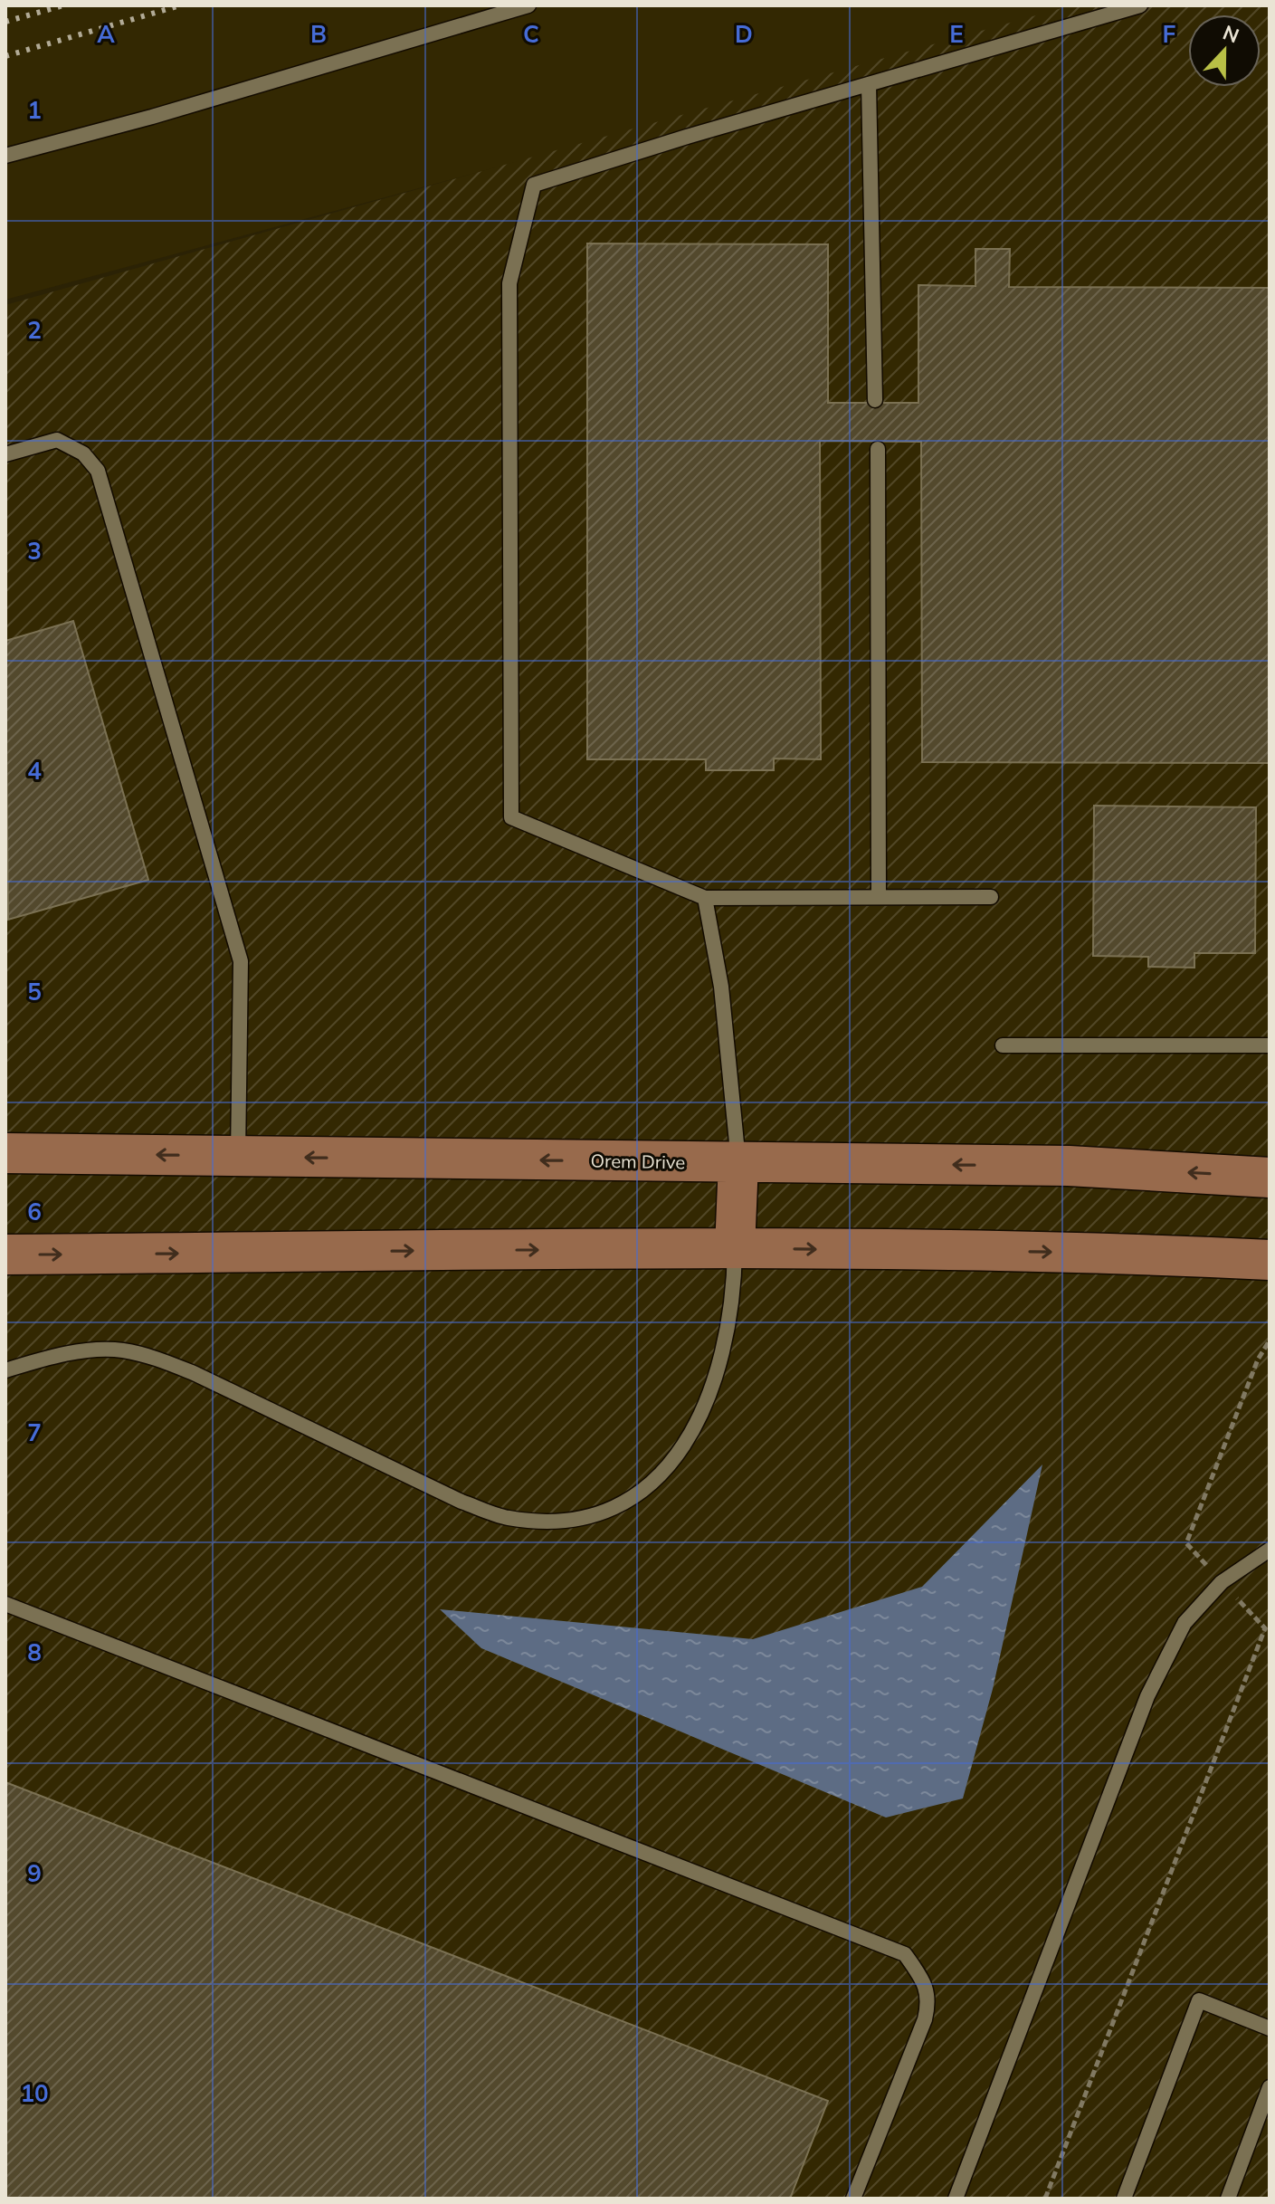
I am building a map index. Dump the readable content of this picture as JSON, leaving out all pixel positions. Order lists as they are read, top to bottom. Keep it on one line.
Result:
{"streets":{"main road":["Orem Drive"]},"north":"top","grid":{"columns":["A","B","C","D","E","F"],"rows":["1","2","3","4","5","6","7","8","9","10"]}}
